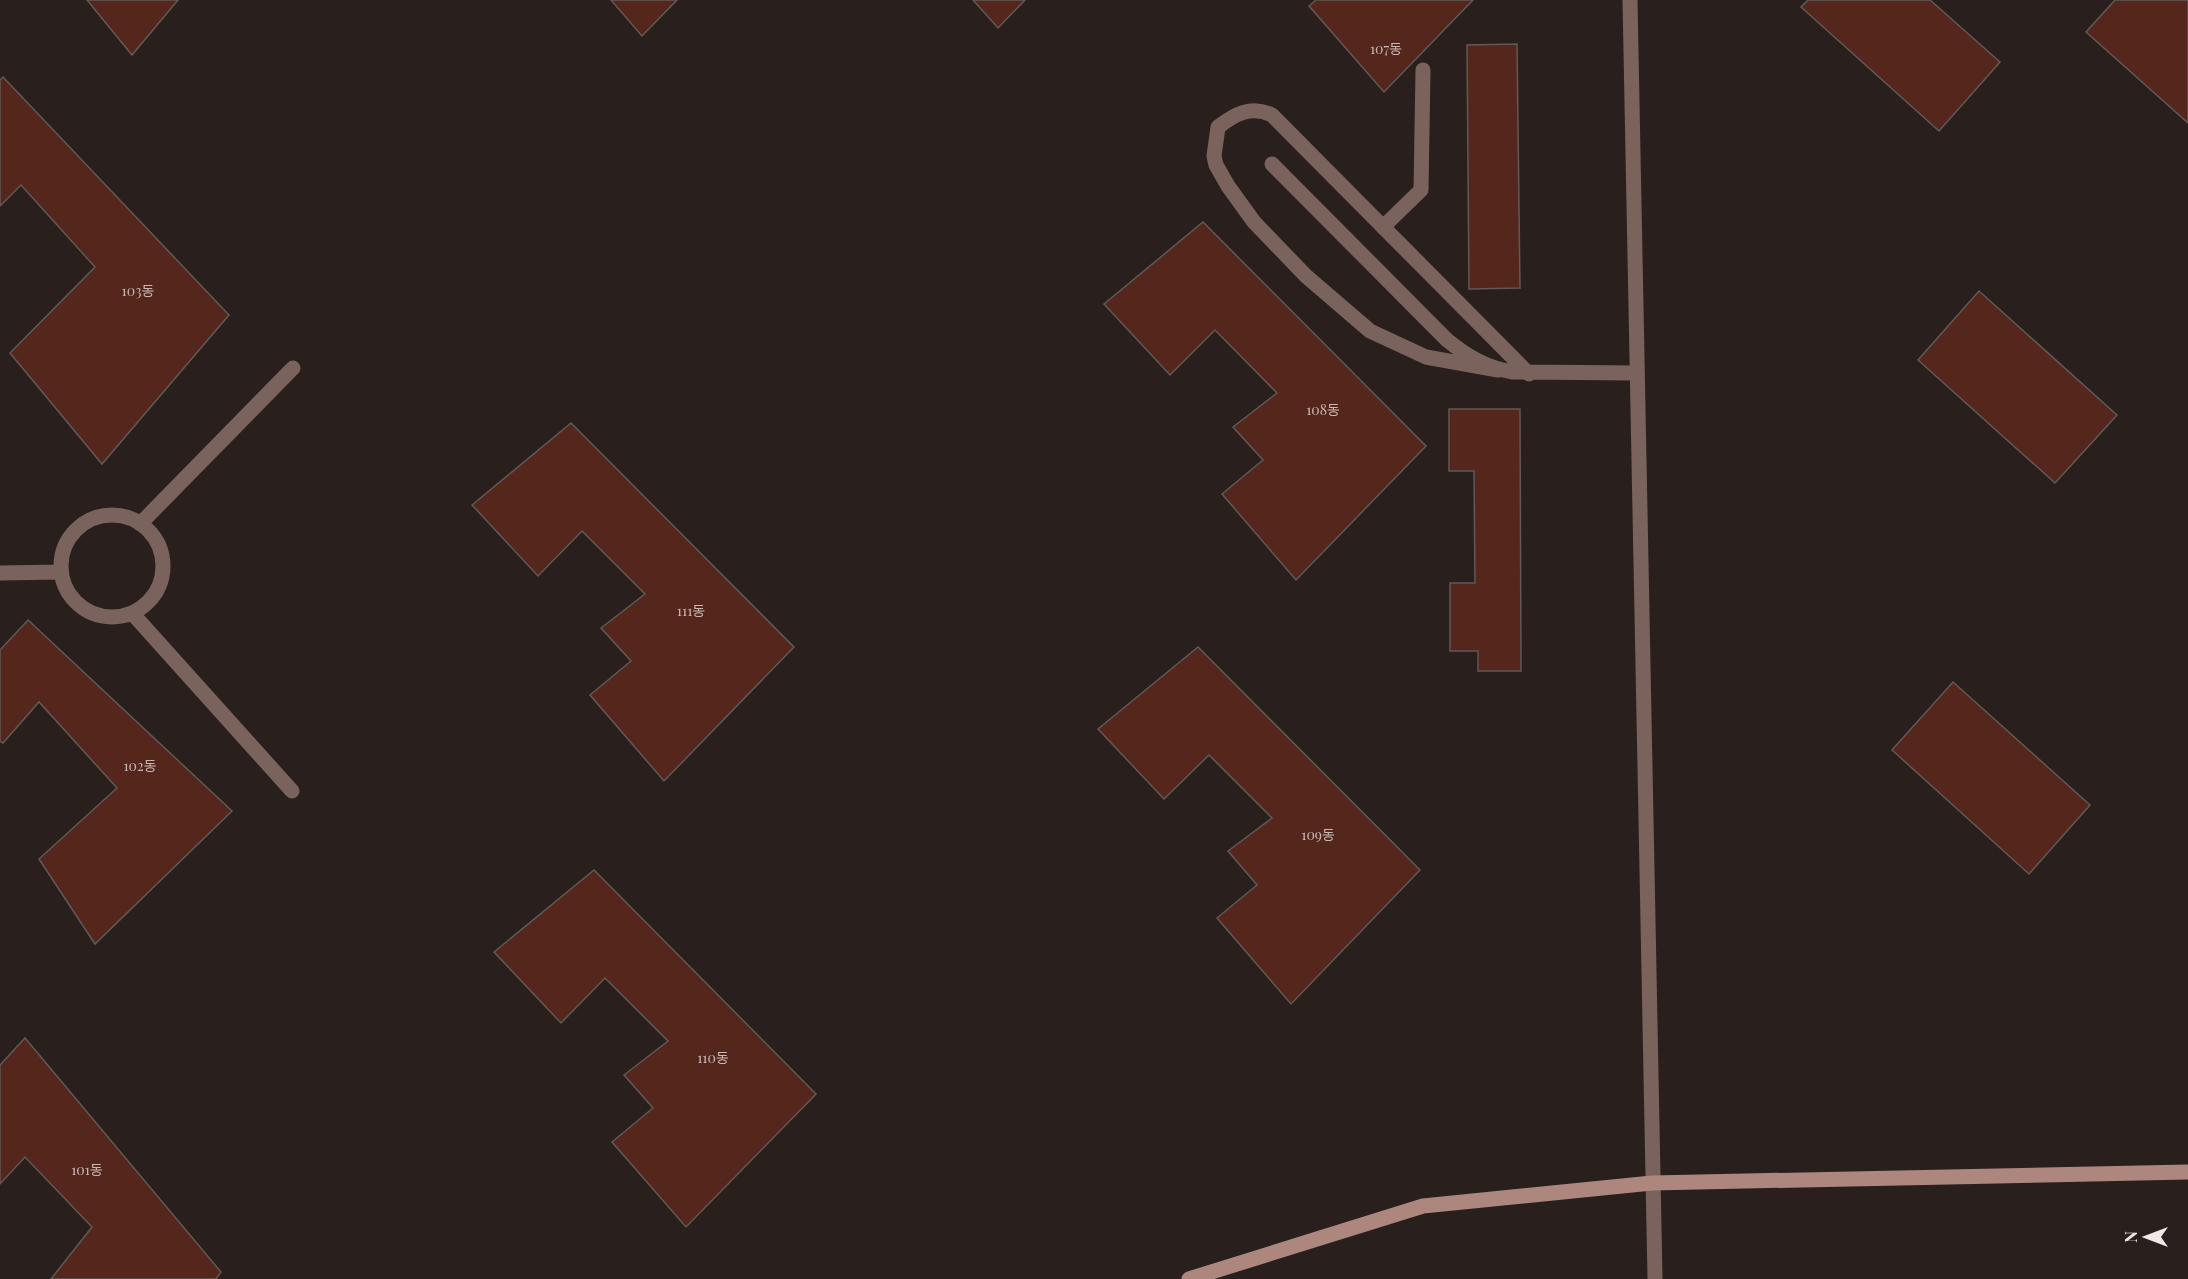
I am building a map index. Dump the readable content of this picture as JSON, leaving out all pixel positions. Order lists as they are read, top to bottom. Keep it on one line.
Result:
{"house_numbers":["107동","103동","108동","111동","102동","109동","110동","101동"],"north":"left"}
